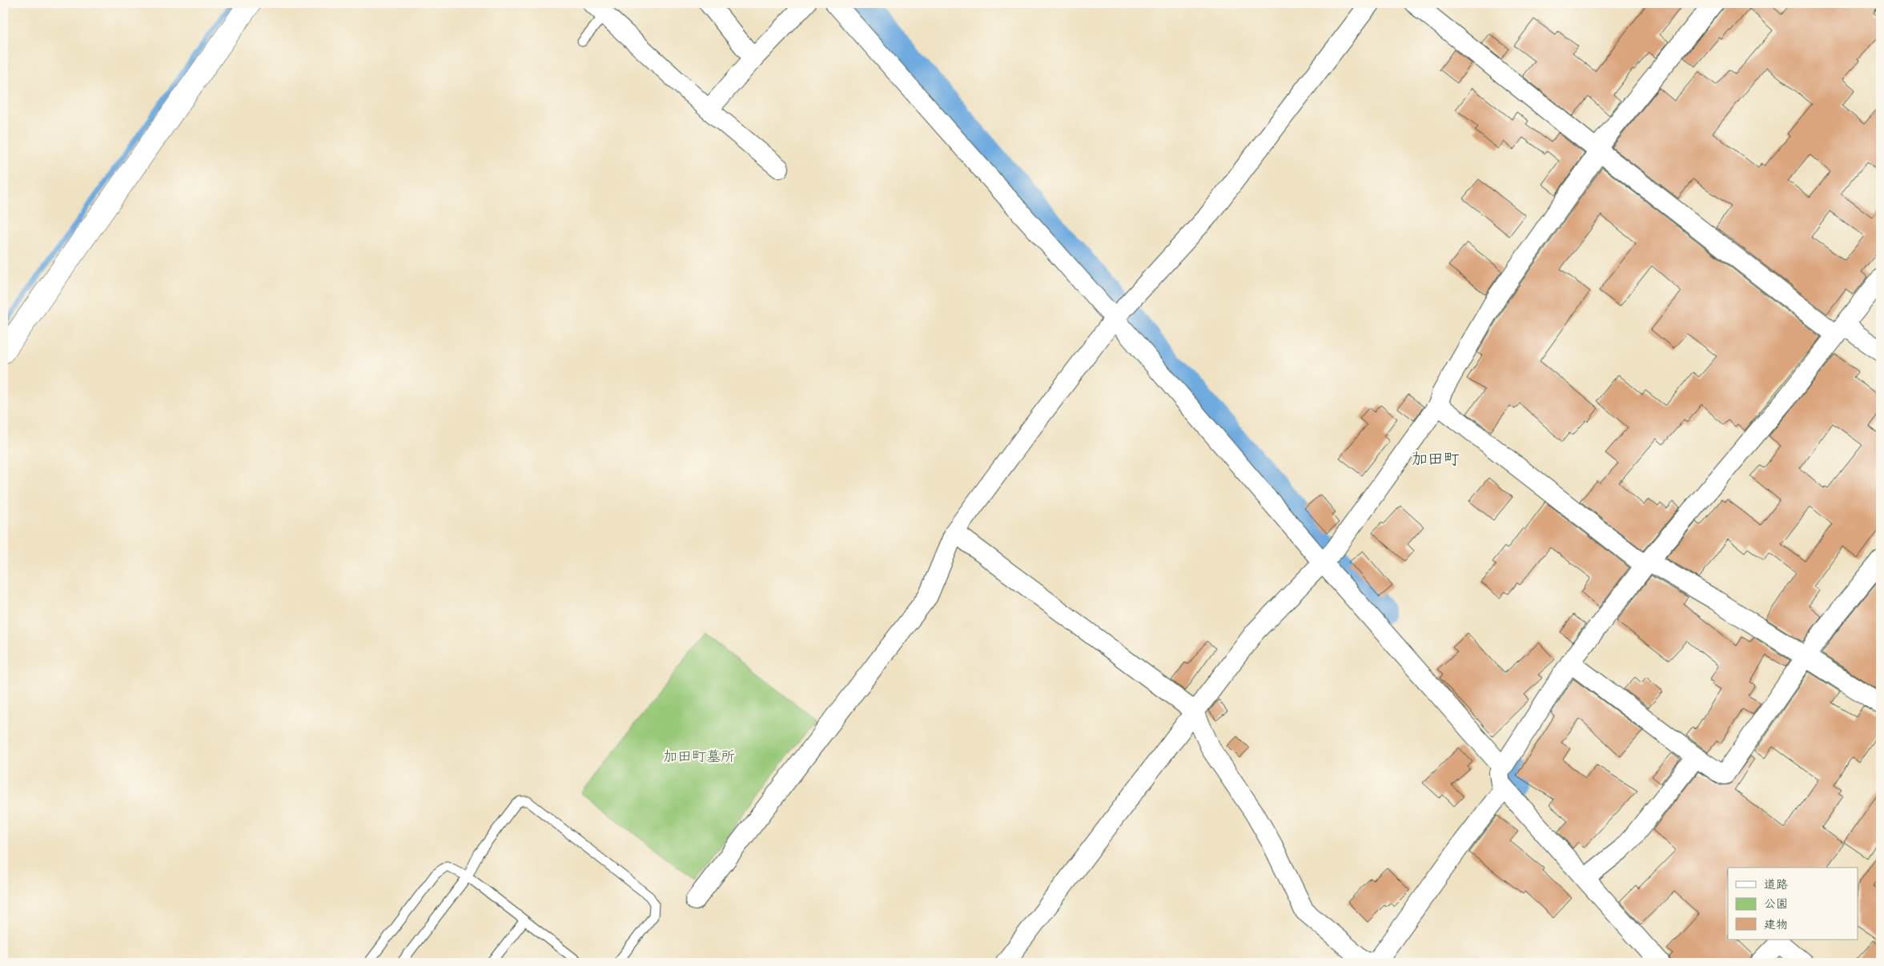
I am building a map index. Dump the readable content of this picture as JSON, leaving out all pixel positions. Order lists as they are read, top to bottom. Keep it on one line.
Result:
{"districts":["加田町"],"parks":["加田町墓所"],"legend":["道路","公園","建物"]}
